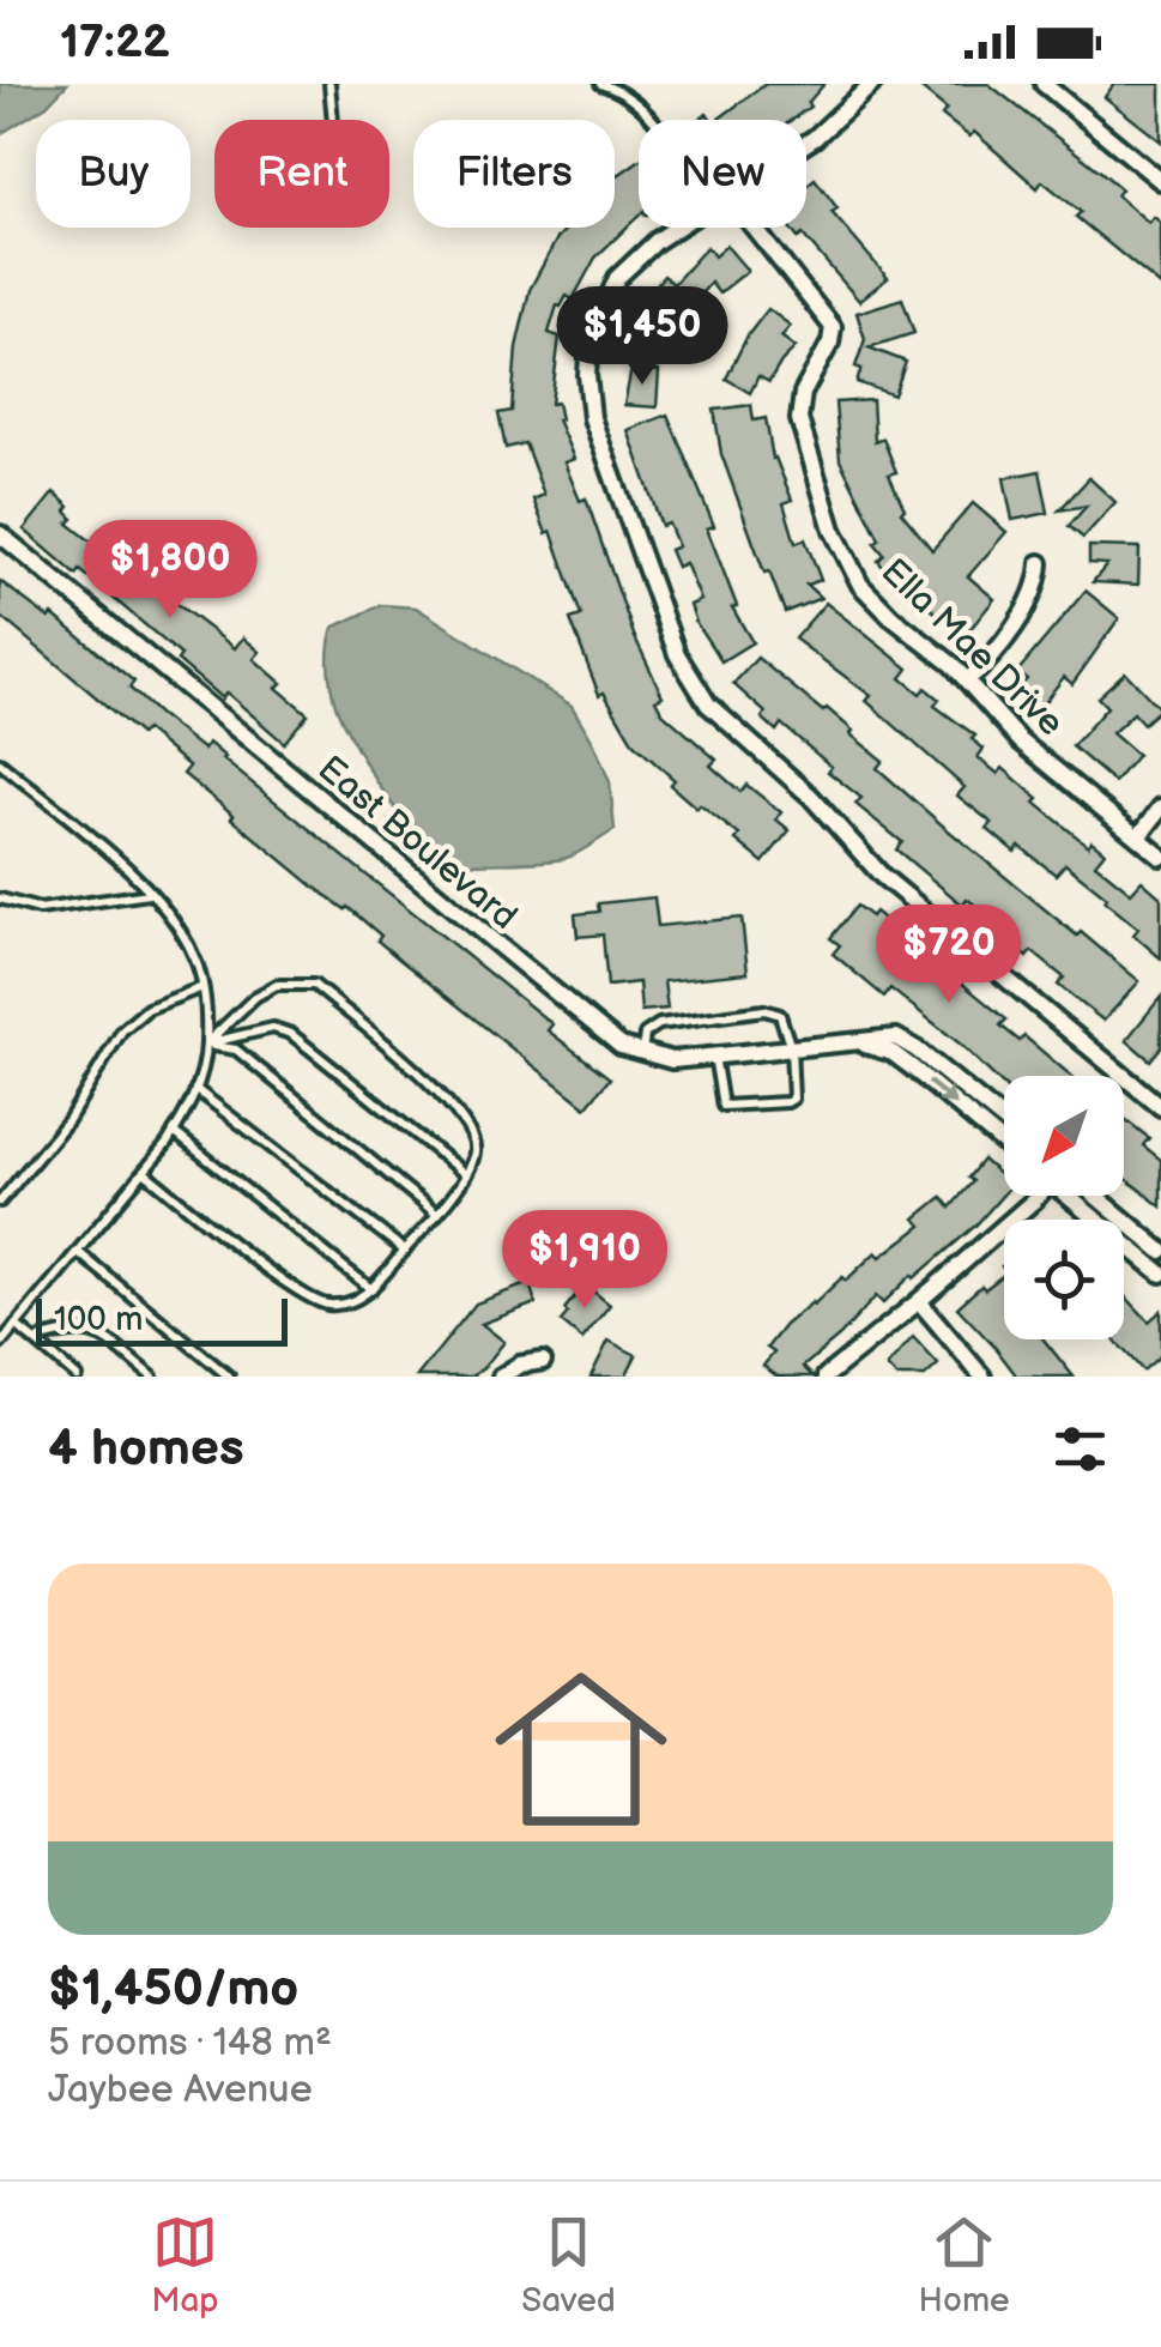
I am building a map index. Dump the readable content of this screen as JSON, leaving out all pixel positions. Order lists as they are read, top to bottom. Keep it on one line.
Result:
{"streets":{"street":["Ella Mae Drive","East Boulevard"]},"scale_bar":"100 m","north":"bottom left","page":{"status":"17:22","chip":["Buy","Rent","Filters","New"],"price":["$1,450","$1,800","$720","$1,910"],"scale":"100 m","heading":"4 homes","list":[{"name":"$1,450/mo","note":"5 rooms · 148 m² · Jaybee Avenue"}],"tabs":["Map","Saved","Home"]}}
